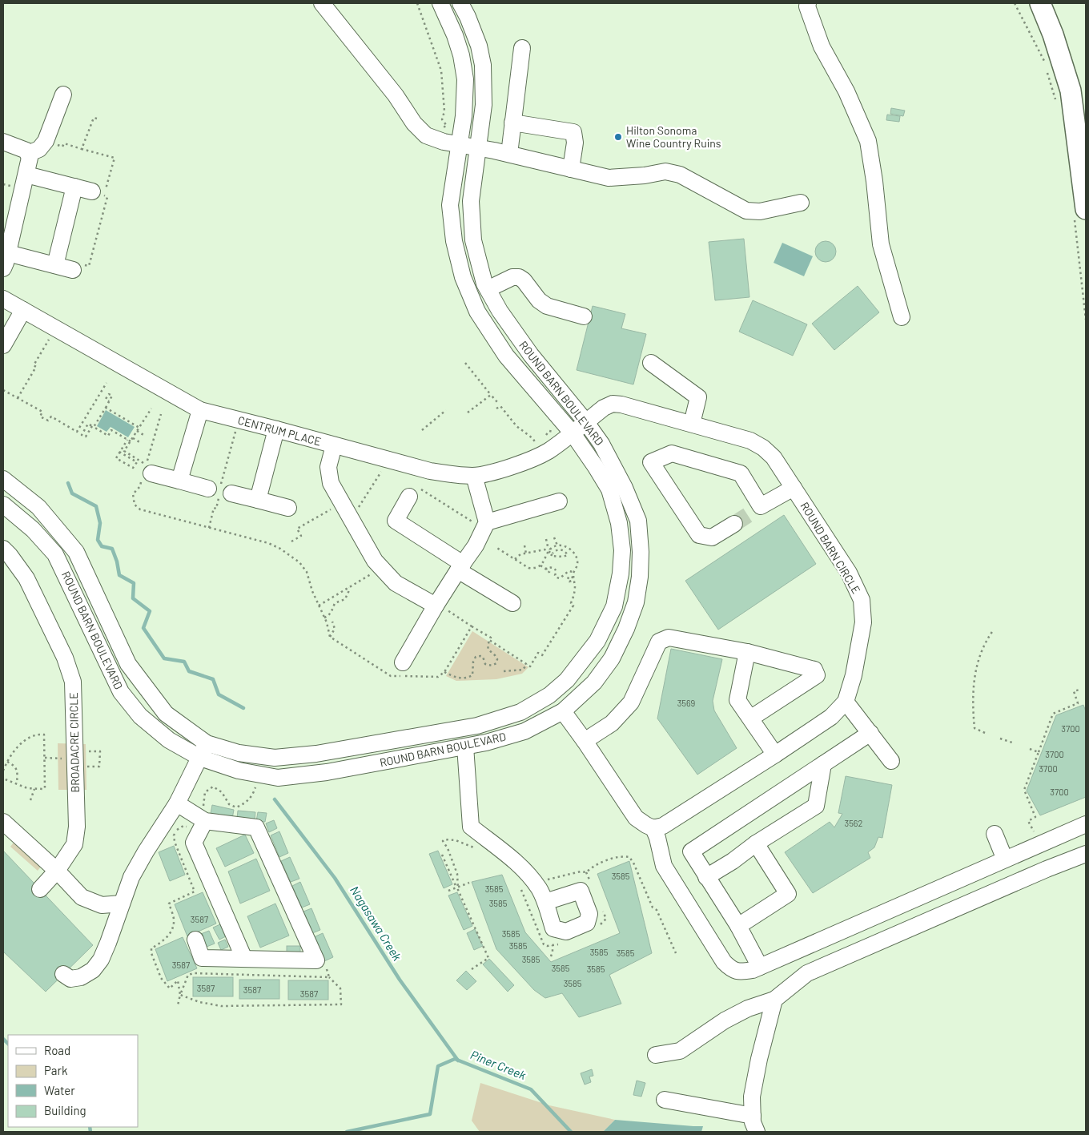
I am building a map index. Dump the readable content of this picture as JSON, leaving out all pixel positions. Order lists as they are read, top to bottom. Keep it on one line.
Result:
{"streets":{"street":["ROUND BARN BOULEVARD","CENTRUM PLACE","ROUND BARN CIRCLE","BROADACRE CIRCLE"]},"crossings":[["ROUND BARN BOULEVARD","CENTRUM PLACE"],["ROUND BARN BOULEVARD","ROUND BARN CIRCLE"],["CENTRUM PLACE","ROUND BARN CIRCLE"]],"water":["Nagasawa Creek","Piner Creek"],"places":["Hilton Sonoma Wine Country Ruins"],"house_numbers":["3569","3700","3700","3700","3700","3562","3585","3585","3585","3587","3585","3585","3585","3585","3585","3587","3585","3585","3585","3587","3587","3587"],"legend":["Road","Park","Water","Building"]}
